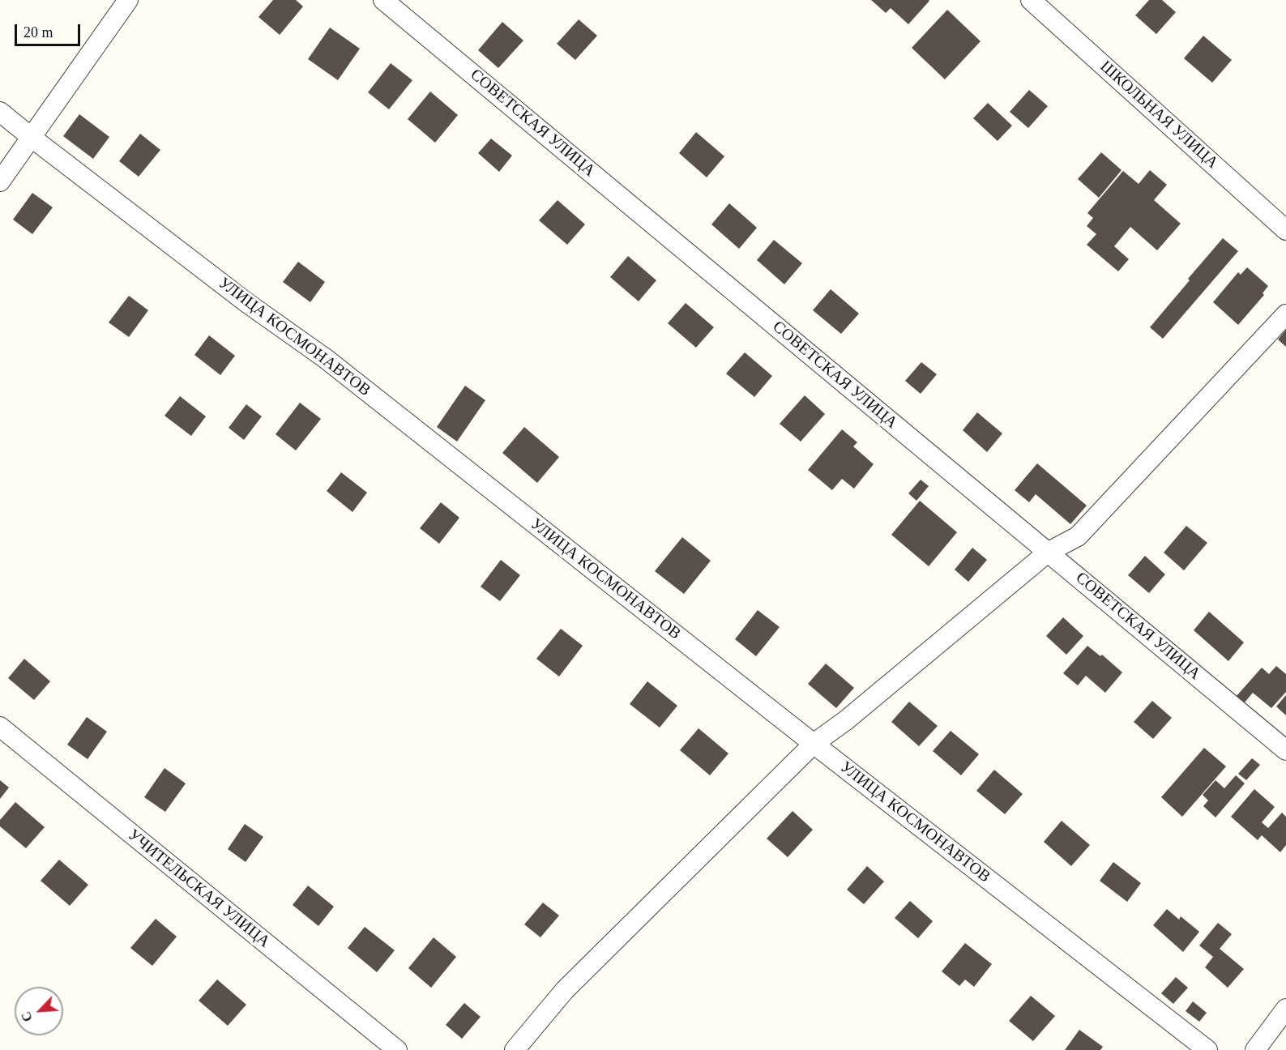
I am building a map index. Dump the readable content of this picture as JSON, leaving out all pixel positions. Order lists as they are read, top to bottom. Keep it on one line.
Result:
{"streets":{"street":["ШКОЛЬНАЯ УЛИЦА","СОВЕТСКАЯ УЛИЦА","УЛИЦА КОСМОНАВТОВ","УЧИТЕЛЬСКАЯ УЛИЦА"]},"scale_bar":"20 m","north":"bottom left"}
